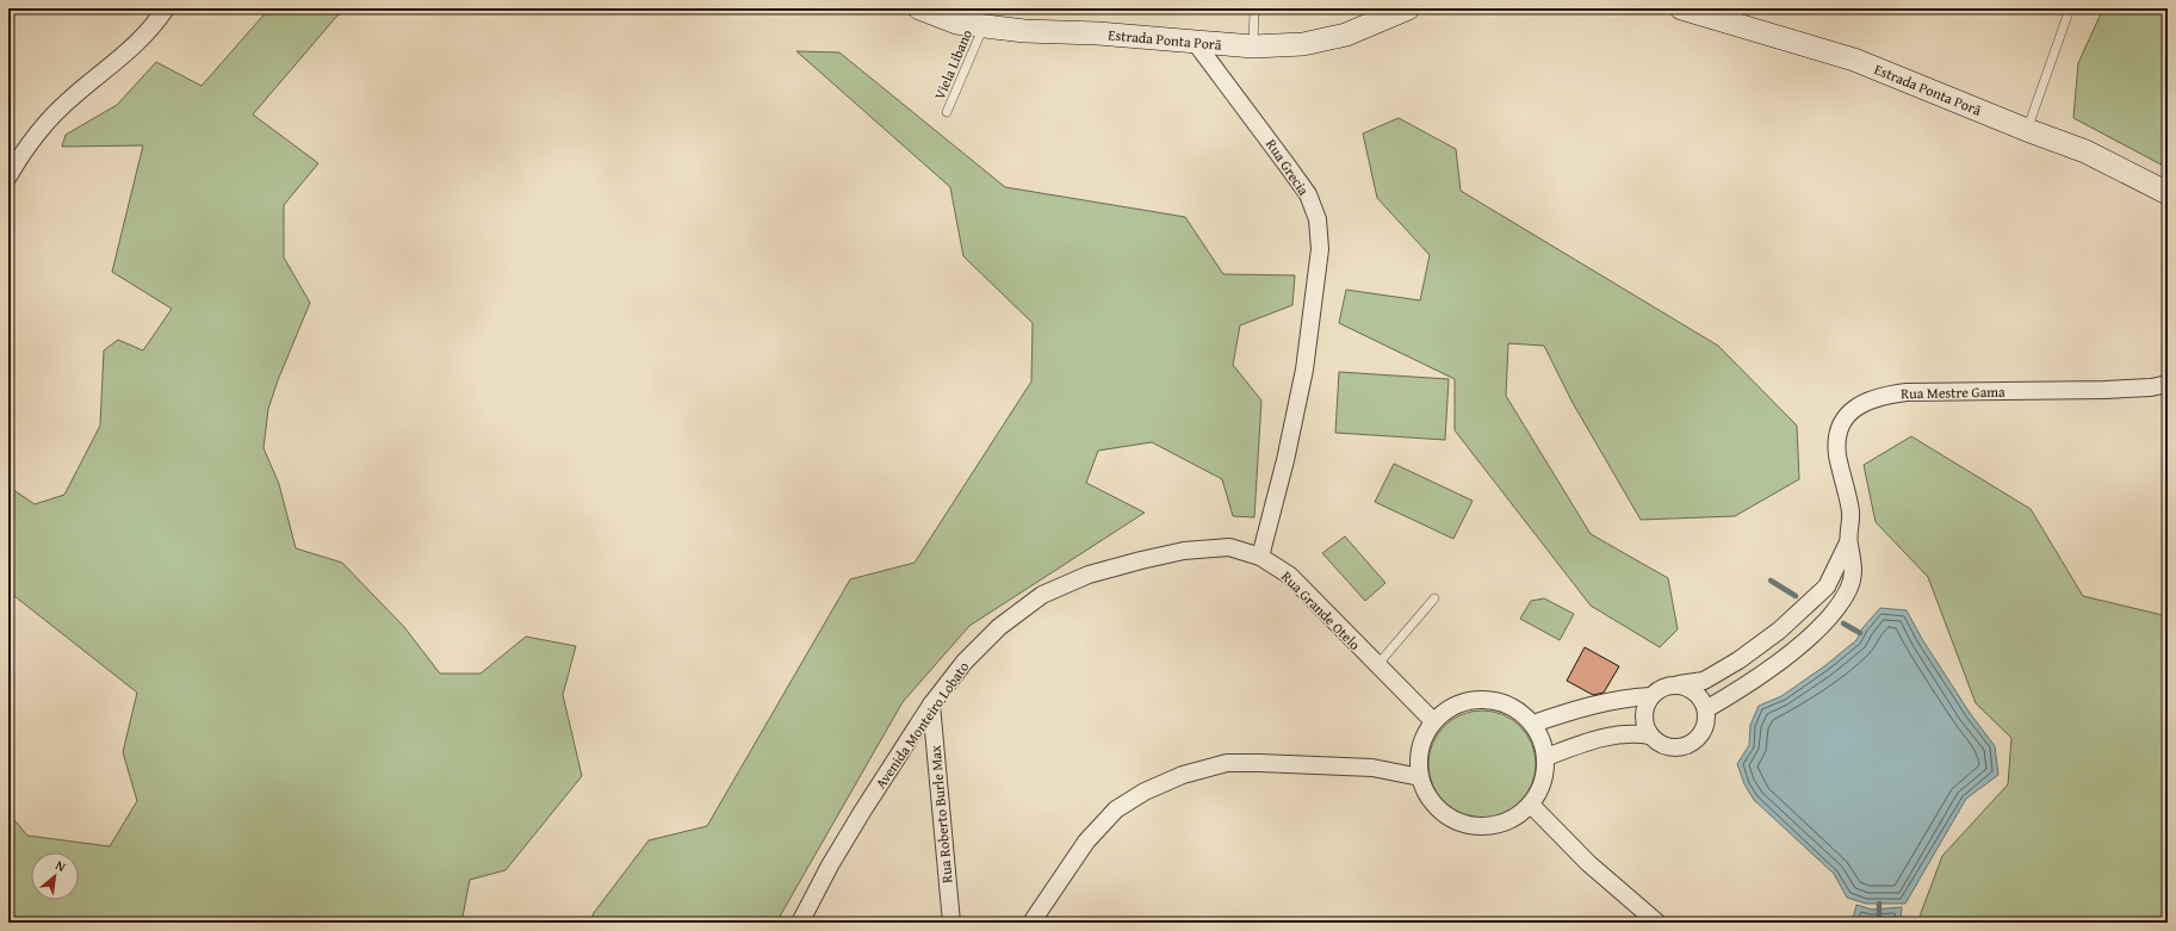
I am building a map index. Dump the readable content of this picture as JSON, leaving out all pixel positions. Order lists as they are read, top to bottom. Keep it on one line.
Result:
{"streets":{"main road":["Estrada Ponta Porã"],"street":["Rua Grecia","Rua Mestre Gama","Rua Grande Otelo","Avenida Monteiro Lobato","Rua Roberto Burle Max"],"lane":["Viela Libano"]},"crossings":[["Estrada Ponta Porã","Viela Libano"],["Estrada Ponta Porã","Rua Grecia"],["Rua Grecia","Rua Grande Otelo"],["Rua Grecia","Avenida Monteiro Lobato"],["Rua Grande Otelo","Avenida Monteiro Lobato"],["Avenida Monteiro Lobato","Rua Roberto Burle Max"]],"north":"top right"}
